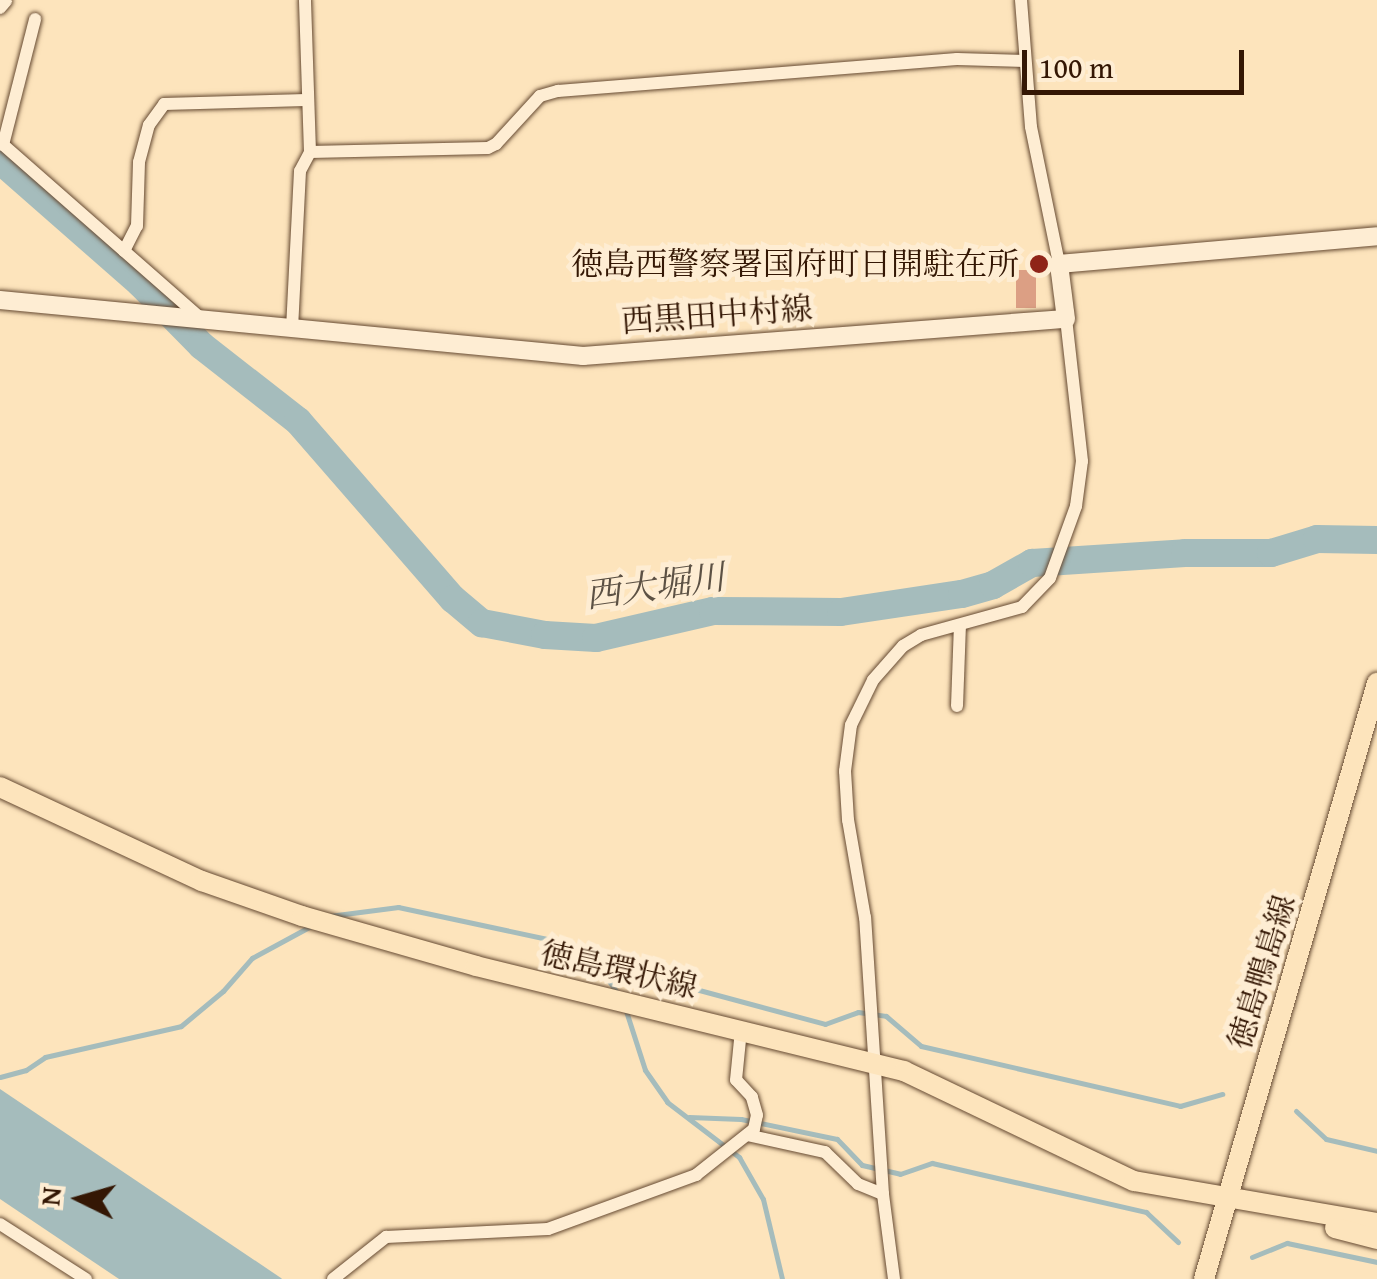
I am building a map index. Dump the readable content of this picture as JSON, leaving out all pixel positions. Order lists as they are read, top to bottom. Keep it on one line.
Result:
{"streets":{"main road":["西黒田中村線","徳島環状線","徳島鴨島線"]},"crossings":[["徳島環状線","徳島鴨島線"]],"water":["西大堀川"],"places":["徳島西警察署国府町日開駐在所"],"scale_bar":"100 m","north":"left"}
